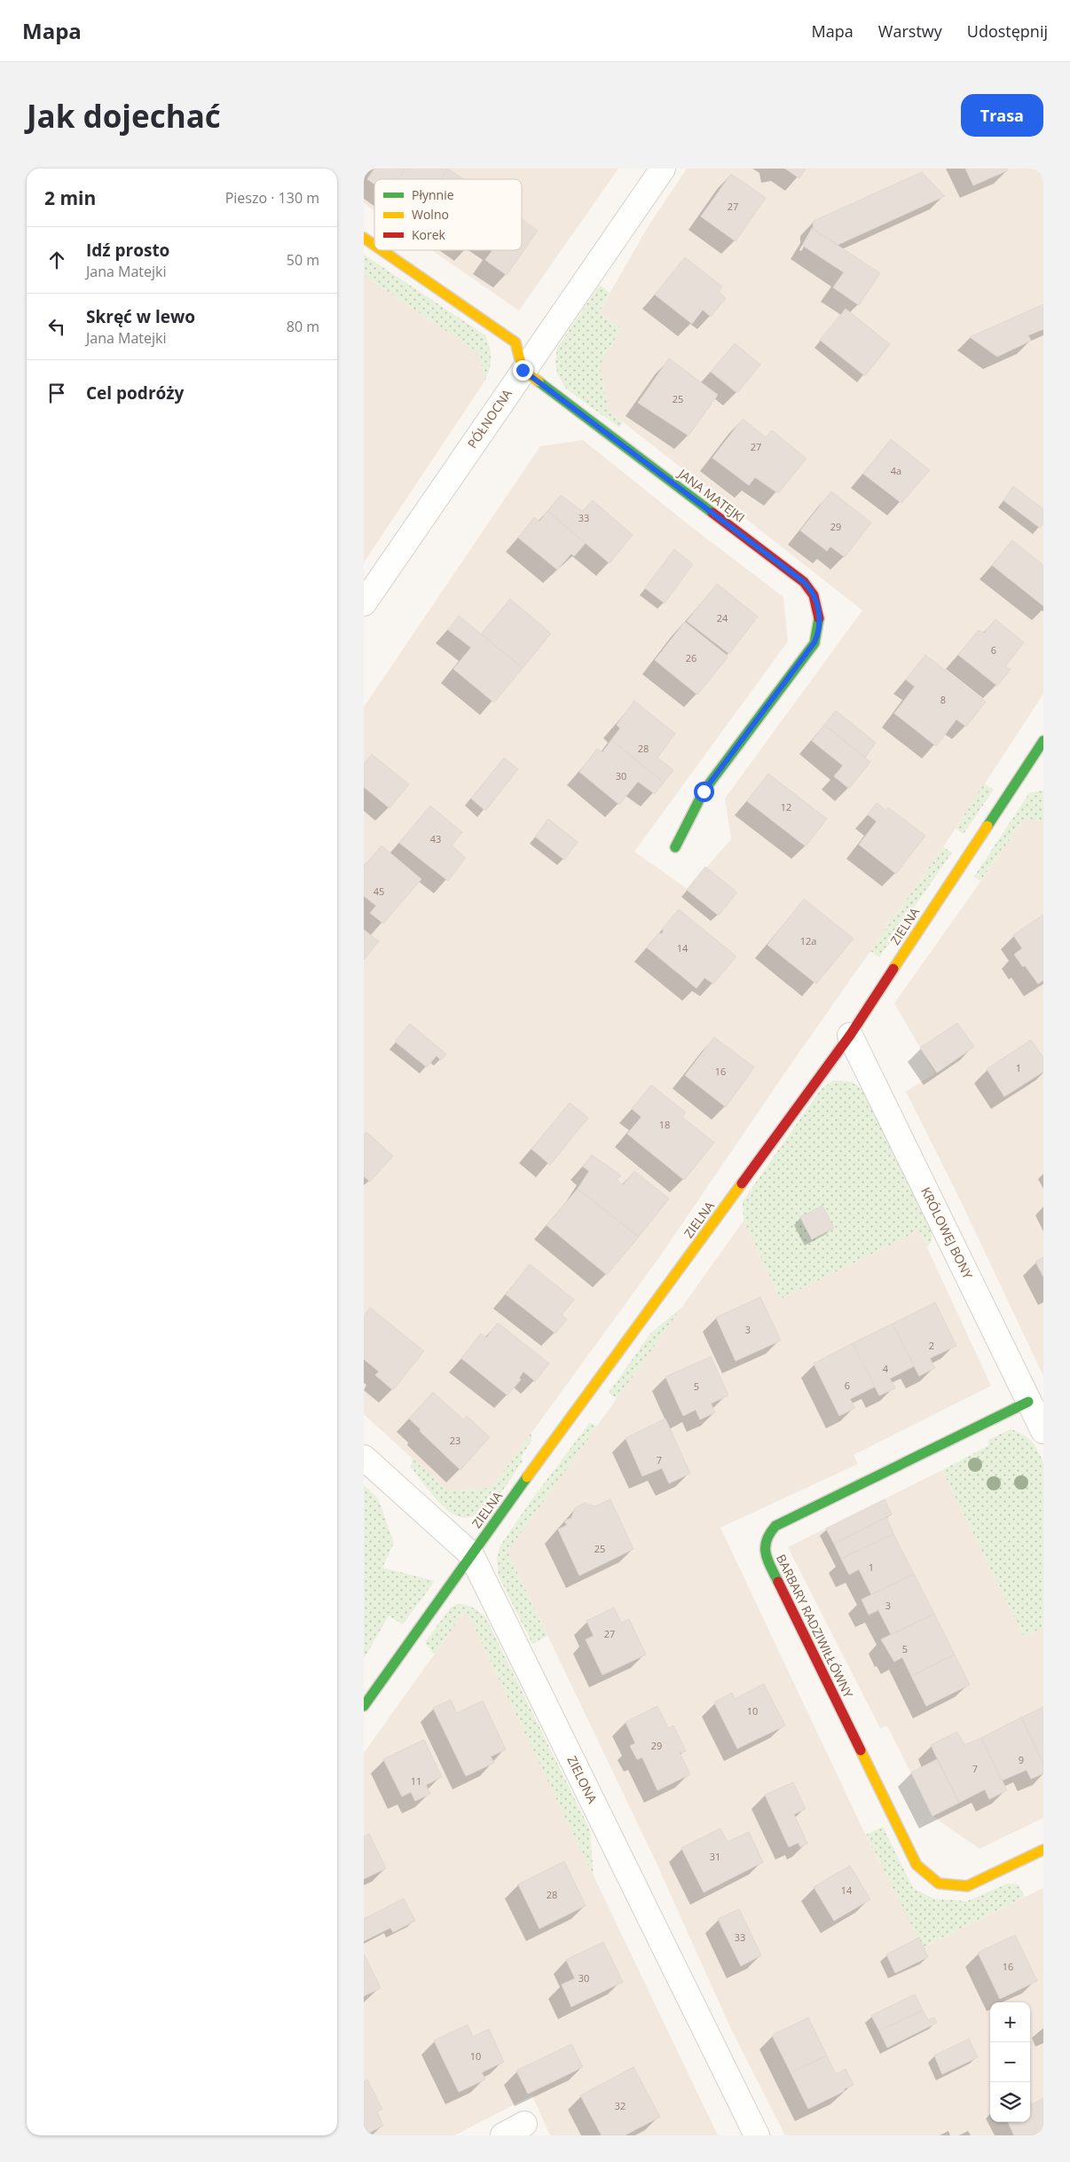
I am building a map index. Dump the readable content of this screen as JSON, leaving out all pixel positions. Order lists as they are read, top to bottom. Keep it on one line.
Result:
{"streets":{"street":["PÓŁNOCNA","JANA MATEJKI","ZIELNA","KRÓLOWEJ BONY","BARBARY RADZIWIŁŁÓWNY","ZIELONA"]},"crossings":[["PÓŁNOCNA","JANA MATEJKI"],["ZIELNA","KRÓLOWEJ BONY"],["ZIELNA","ZIELONA"],["KRÓLOWEJ BONY","BARBARY RADZIWIŁŁÓWNY"]],"house_numbers":["27","25","27","4a","33","29","24","6","26","8","28","30","12","43","45","12a","14","1","16","18","3","2","4","6","5","23","7","25","1","3","27","5","10","29","9","7","11","31","14","28","33","16","30","10","32"],"legend":["Płynnie","Wolno","Korek"],"page":{"header":"Mapa","nav":["Mapa","Warstwy","Udostępnij"],"buttons":"Trasa","title":"Jak dojechać","heading":["2 min","Pieszo · 130 m"],"list":[["Idź prosto","Jana Matejki","50 m"],["Skręć w lewo","Jana Matejki","80 m"],"Cel podróży"],"map_buttons":["+","−"]}}
